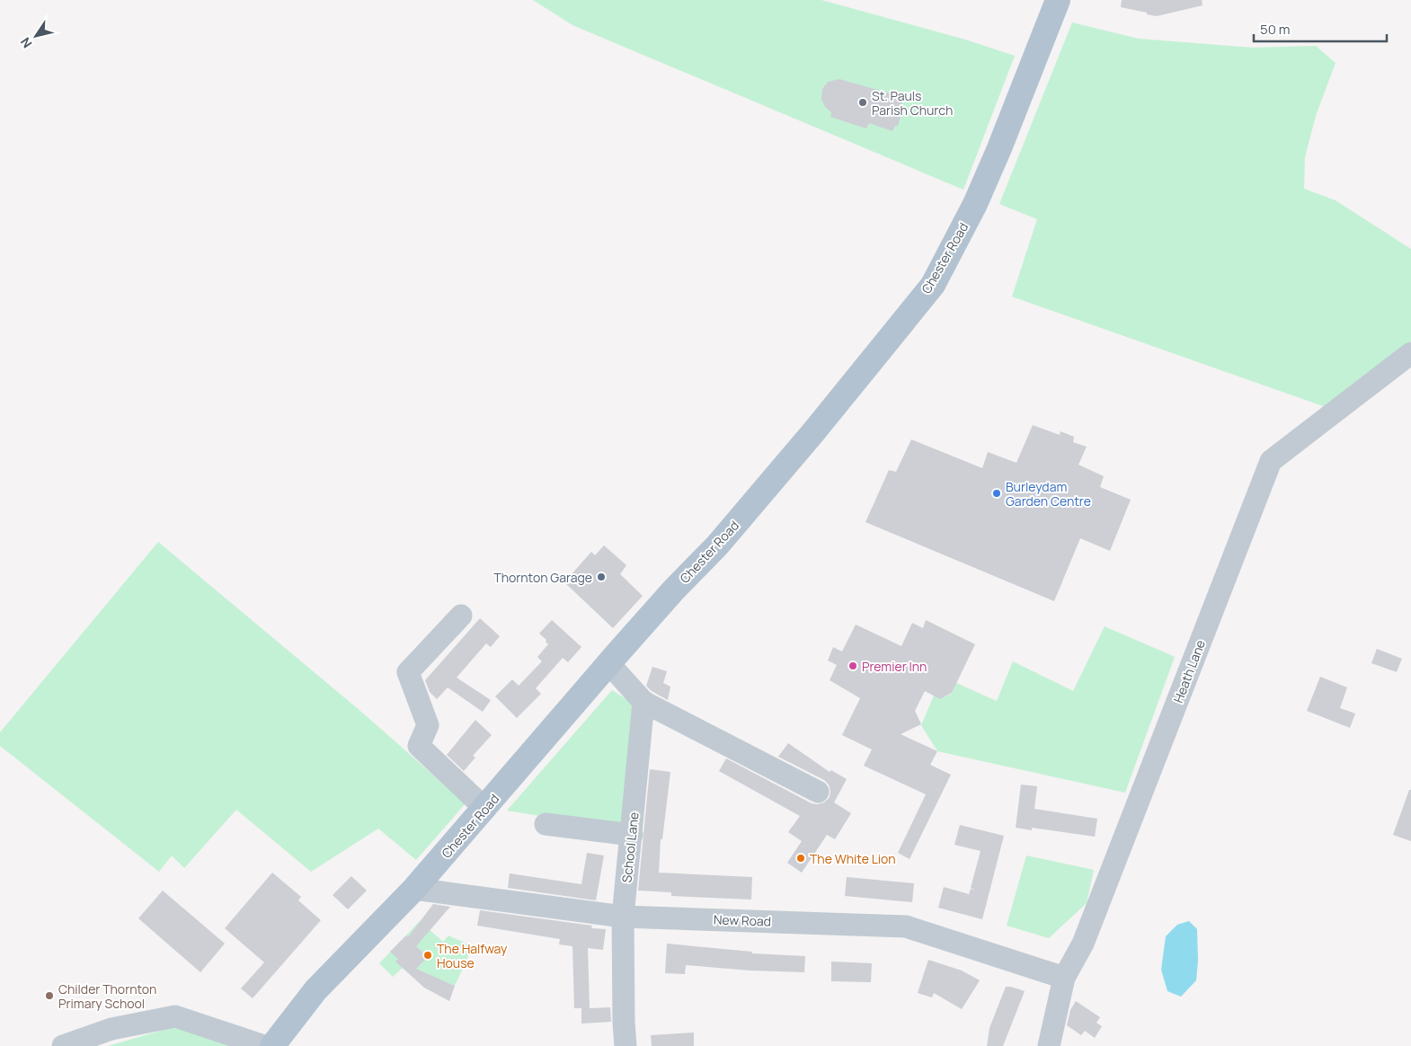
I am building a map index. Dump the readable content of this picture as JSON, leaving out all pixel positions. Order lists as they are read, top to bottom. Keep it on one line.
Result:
{"streets":{"main road":["Chester Road"],"street":["Heath Lane","School Lane","New Road"]},"crossings":[["Chester Road","New Road"],["Heath Lane","New Road"],["School Lane","New Road"]],"places":["St. Pauls Parish Church","Burleydam Garden Centre","Thornton Garage","Premier Inn","The White Lion","The Halfway House","Childer Thornton Primary School"],"scale_bar":"50 m","north":"bottom left"}
